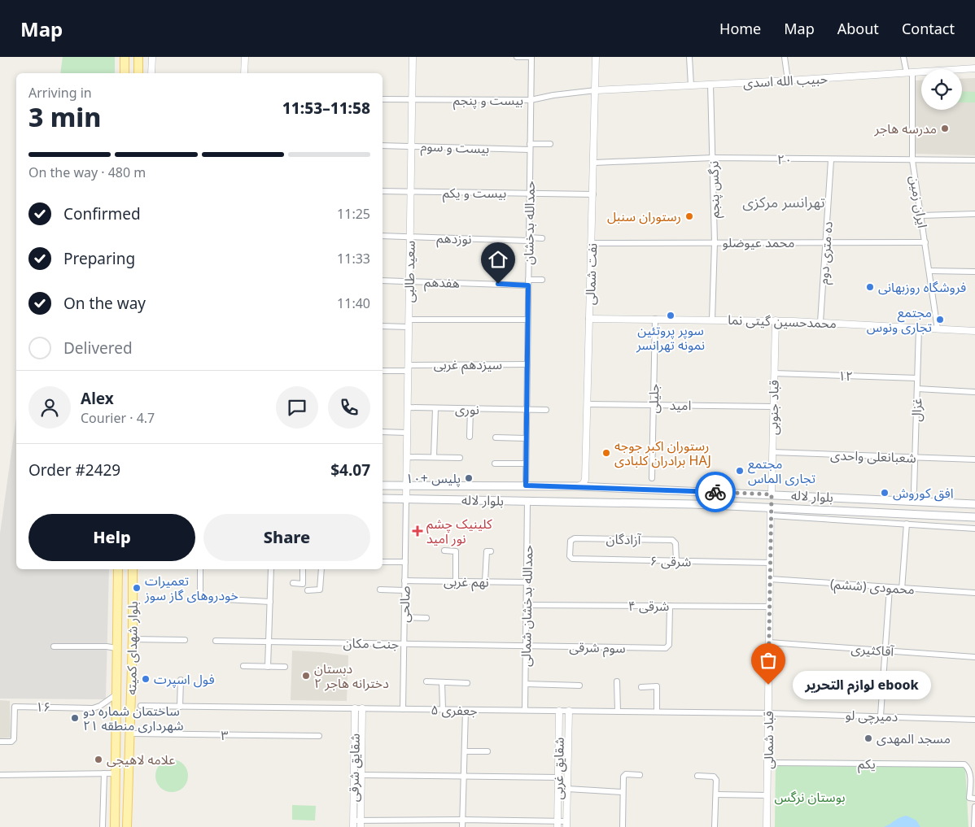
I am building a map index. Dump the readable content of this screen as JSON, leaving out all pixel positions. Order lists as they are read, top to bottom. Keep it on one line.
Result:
{"streets":{"main road":["بلوار لاله","بلوار شهدای کمیته"],"street":["حبیب الله اسدی","بیست و پنجم","بیست و سوم","۲۰","نرگس پنجم","بیست و یکم","ایران زمین","حمدالله بدخشان","نوزدهم","محمد عیوضلو","ده متری دوم","سعید طالبی","نفت شمالی","هفدهم","محمدحسین گیتی نما","سیزدهم غربی","۱۲","جلیلی","امید","قباد جنوبی","نوری","غزال","شعبانعلی واحدی","آزادگان","۶ شرقی","نهم غربی","محمودی (ششم)","صالحی","حمدالله بدخشان شمالی","۴ شرقی","جنت مکان","سوم شرقی","آقاکثیری","۱۶","جعفری ۵","دمیرچی لو","۳","قباد شمالی","یکم","شقایق شرقی","شقایق غربی"]},"crossings":[["حبیب الله اسدی","بیست و پنجم"],["حبیب الله اسدی","نرگس پنجم"],["حبیب الله اسدی","ایران زمین"],["حبیب الله اسدی","نفت شمالی"],["بیست و پنجم","حمدالله بدخشان"],["بیست و پنجم","سعید طالبی"],["بیست و پنجم","نفت شمالی"],["بیست و سوم","حمدالله بدخشان"],["بیست و سوم","سعید طالبی"],["۲۰","نرگس پنجم"],["۲۰","ایران زمین"],["۲۰","ده متری دوم"],["۲۰","نفت شمالی"],["نرگس پنجم","محمد عیوضلو"],["نرگس پنجم","محمدحسین گیتی نما"],["بیست و یکم","حمدالله بدخشان"],["بیست و یکم","سعید طالبی"],["بیست و یکم","نفت شمالی"],["ایران زمین","محمد عیوضلو"],["ایران زمین","محمدحسین گیتی نما"],["حمدالله بدخشان","نوزدهم"],["حمدالله بدخشان","هفدهم"],["حمدالله بدخشان","سیزدهم غربی"],["حمدالله بدخشان","نوری"],["حمدالله بدخشان","بلوار لاله"],["نوزدهم","سعید طالبی"],["محمد عیوضلو","ده متری دوم"],["محمد عیوضلو","نفت شمالی"],["ده متری دوم","محمدحسین گیتی نما"],["سعید طالبی","هفدهم"],["سعید طالبی","سیزدهم غربی"],["سعید طالبی","نوری"],["سعید طالبی","بلوار لاله"],["سعید طالبی","صالحی"],["نفت شمالی","محمدحسین گیتی نما"],["نفت شمالی","امید"],["نفت شمالی","بلوار لاله"],["محمدحسین گیتی نما","جلیلی"],["محمدحسین گیتی نما","قباد جنوبی"],["محمدحسین گیتی نما","غزال"],["۱۲","قباد جنوبی"],["۱۲","غزال"],["جلیلی","امید"],["امید","قباد جنوبی"],["قباد جنوبی","شعبانعلی واحدی"],["قباد جنوبی","بلوار لاله"],["غزال","شعبانعلی واحدی"],["بلوار لاله","صالحی"],["بلوار لاله","حمدالله بدخشان شمالی"],["بلوار لاله","قباد شمالی"],["آزادگان","۶ شرقی"],["۶ شرقی","قباد شمالی"],["نهم غربی","صالحی"],["نهم غربی","حمدالله بدخشان شمالی"],["محمودی (ششم)","قباد شمالی"],["صالحی","جنت مکان"],["صالحی","جعفری ۵"],["حمدالله بدخشان شمالی","۴ شرقی"],["حمدالله بدخشان شمالی","جنت مکان"],["حمدالله بدخشان شمالی","سوم شرقی"],["حمدالله بدخشان شمالی","جعفری ۵"],["۴ شرقی","سوم شرقی"],["۴ شرقی","قباد شمالی"],["جنت مکان","سوم شرقی"],["بلوار شهدای کمیته","۱۶"],["بلوار شهدای کمیته","۳"],["آقاکثیری","قباد شمالی"],["جعفری ۵","دمیرچی لو"],["جعفری ۵","قباد شمالی"],["جعفری ۵","شقایق شرقی"],["جعفری ۵","شقایق غربی"],["دمیرچی لو","قباد شمالی"],["قباد شمالی","یکم"]],"districts":["تهرانسر مرکزی"],"parks":["بوستان نرگس"],"places":{"other":["مدرسه هاجر","رستوران سنبل","فروشگاه روزبهانی","سوپر پروتئین نمونه تهرانسر","مجتمع تجاری ونوس","رستوران اکبر جوجه برادران کلبادی HAJ","مجتمع تجاری الماس","پلیس +۱۰","افق کوروش","تعمیرات خودروهای گاز سوز","دبستان دخترانه هاجر ۲","فول اسپرت","لوازم التحریر ebook","ساختمان شماره دو شهرداری منطقه ۲۱","مسجد المهدی","علامه لاهیجی"],"health":["کلینیک چشم نور امید"]},"page":{"header":"Map","nav":["Home","Map","About","Contact"],"heading":["3 min","Arriving in","11:53–11:58"],"panel":["Alex","Courier · 4.7","Order #2429","$4.07"],"bar":"On the way · 480 m","list":[["Confirmed","11:25"],["Preparing","11:33"],["On the way","11:40"],"Delivered"],"buttons":["Help","Share"],"bubble":"لوازم التحریر ebook"}}
